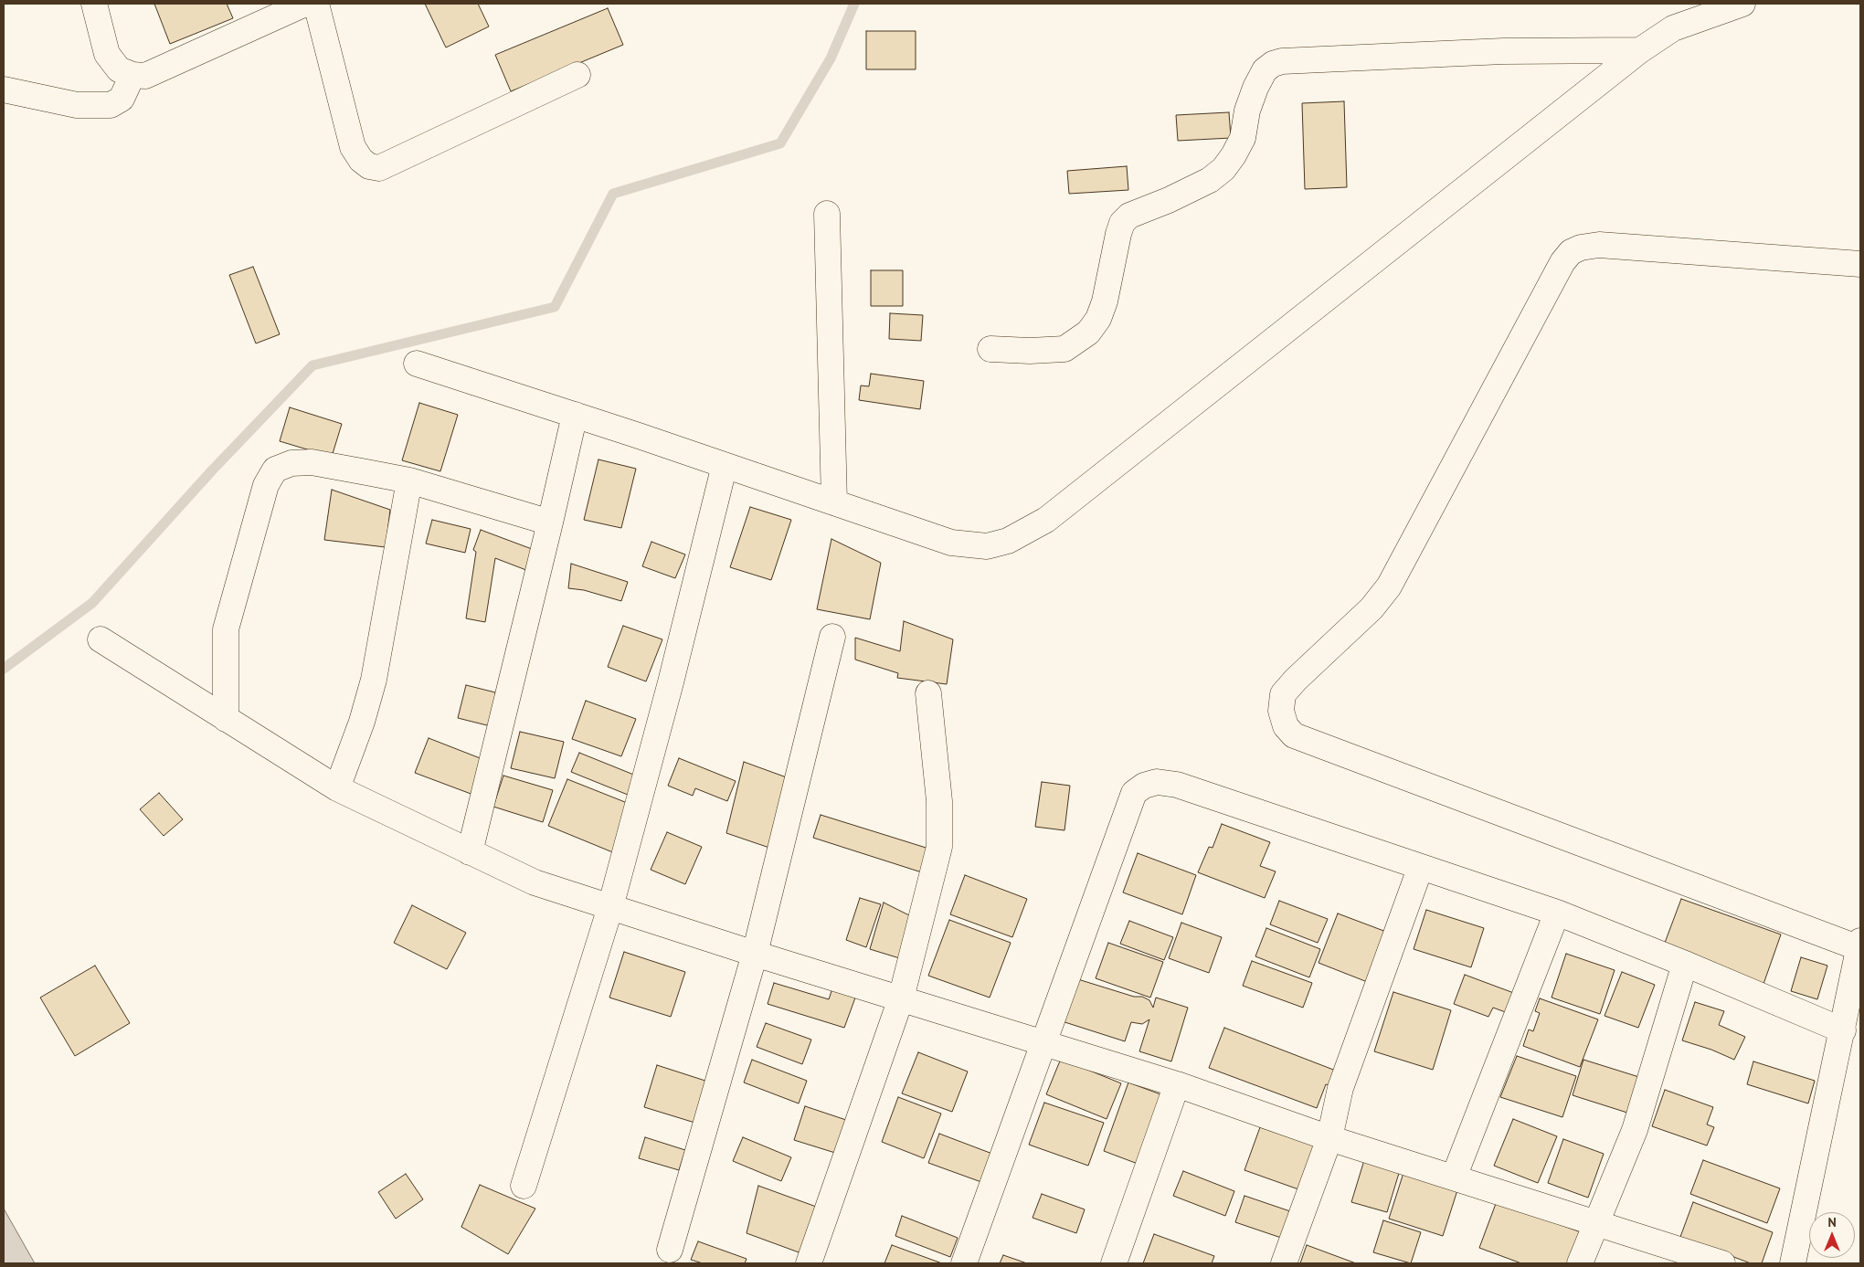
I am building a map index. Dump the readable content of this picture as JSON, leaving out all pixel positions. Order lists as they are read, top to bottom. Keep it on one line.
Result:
{"north":"top"}
